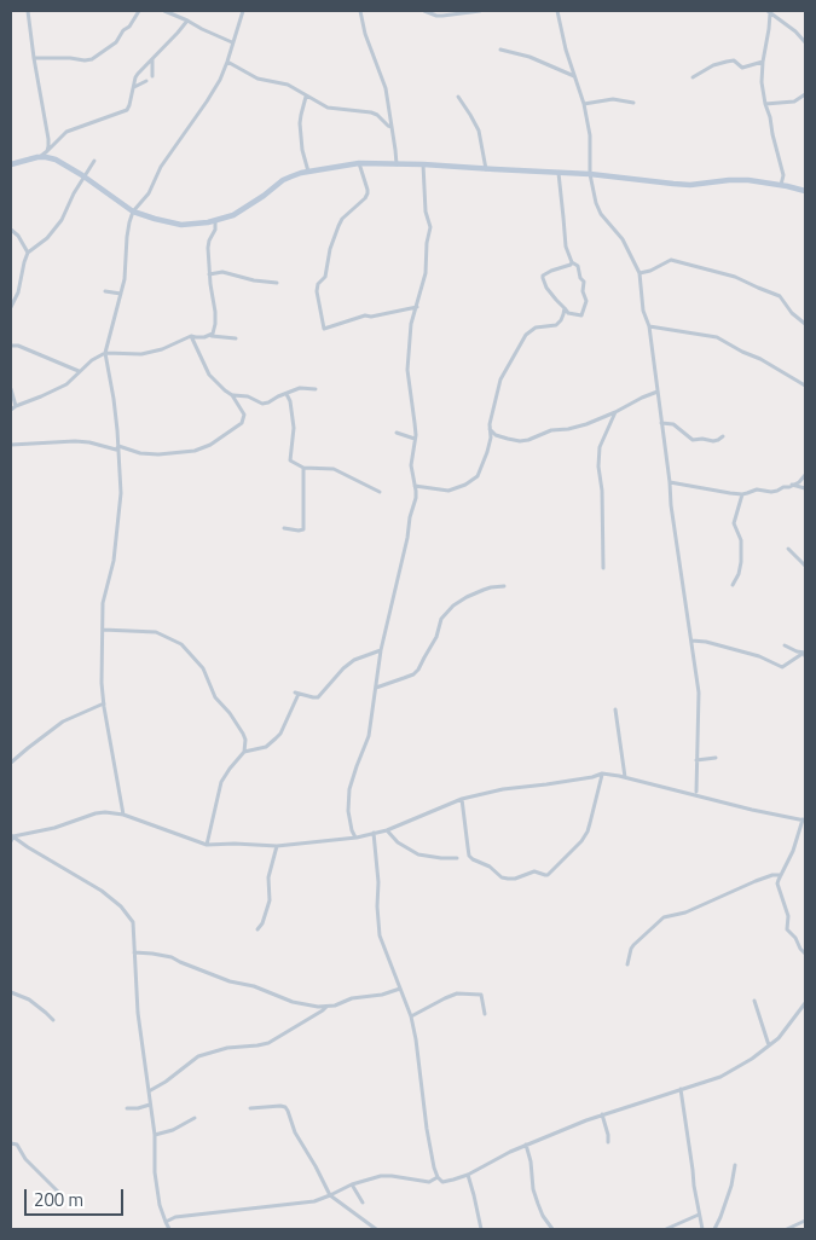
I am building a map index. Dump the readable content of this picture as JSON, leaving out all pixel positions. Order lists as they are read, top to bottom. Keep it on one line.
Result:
{"scale_bar":"200 m"}
